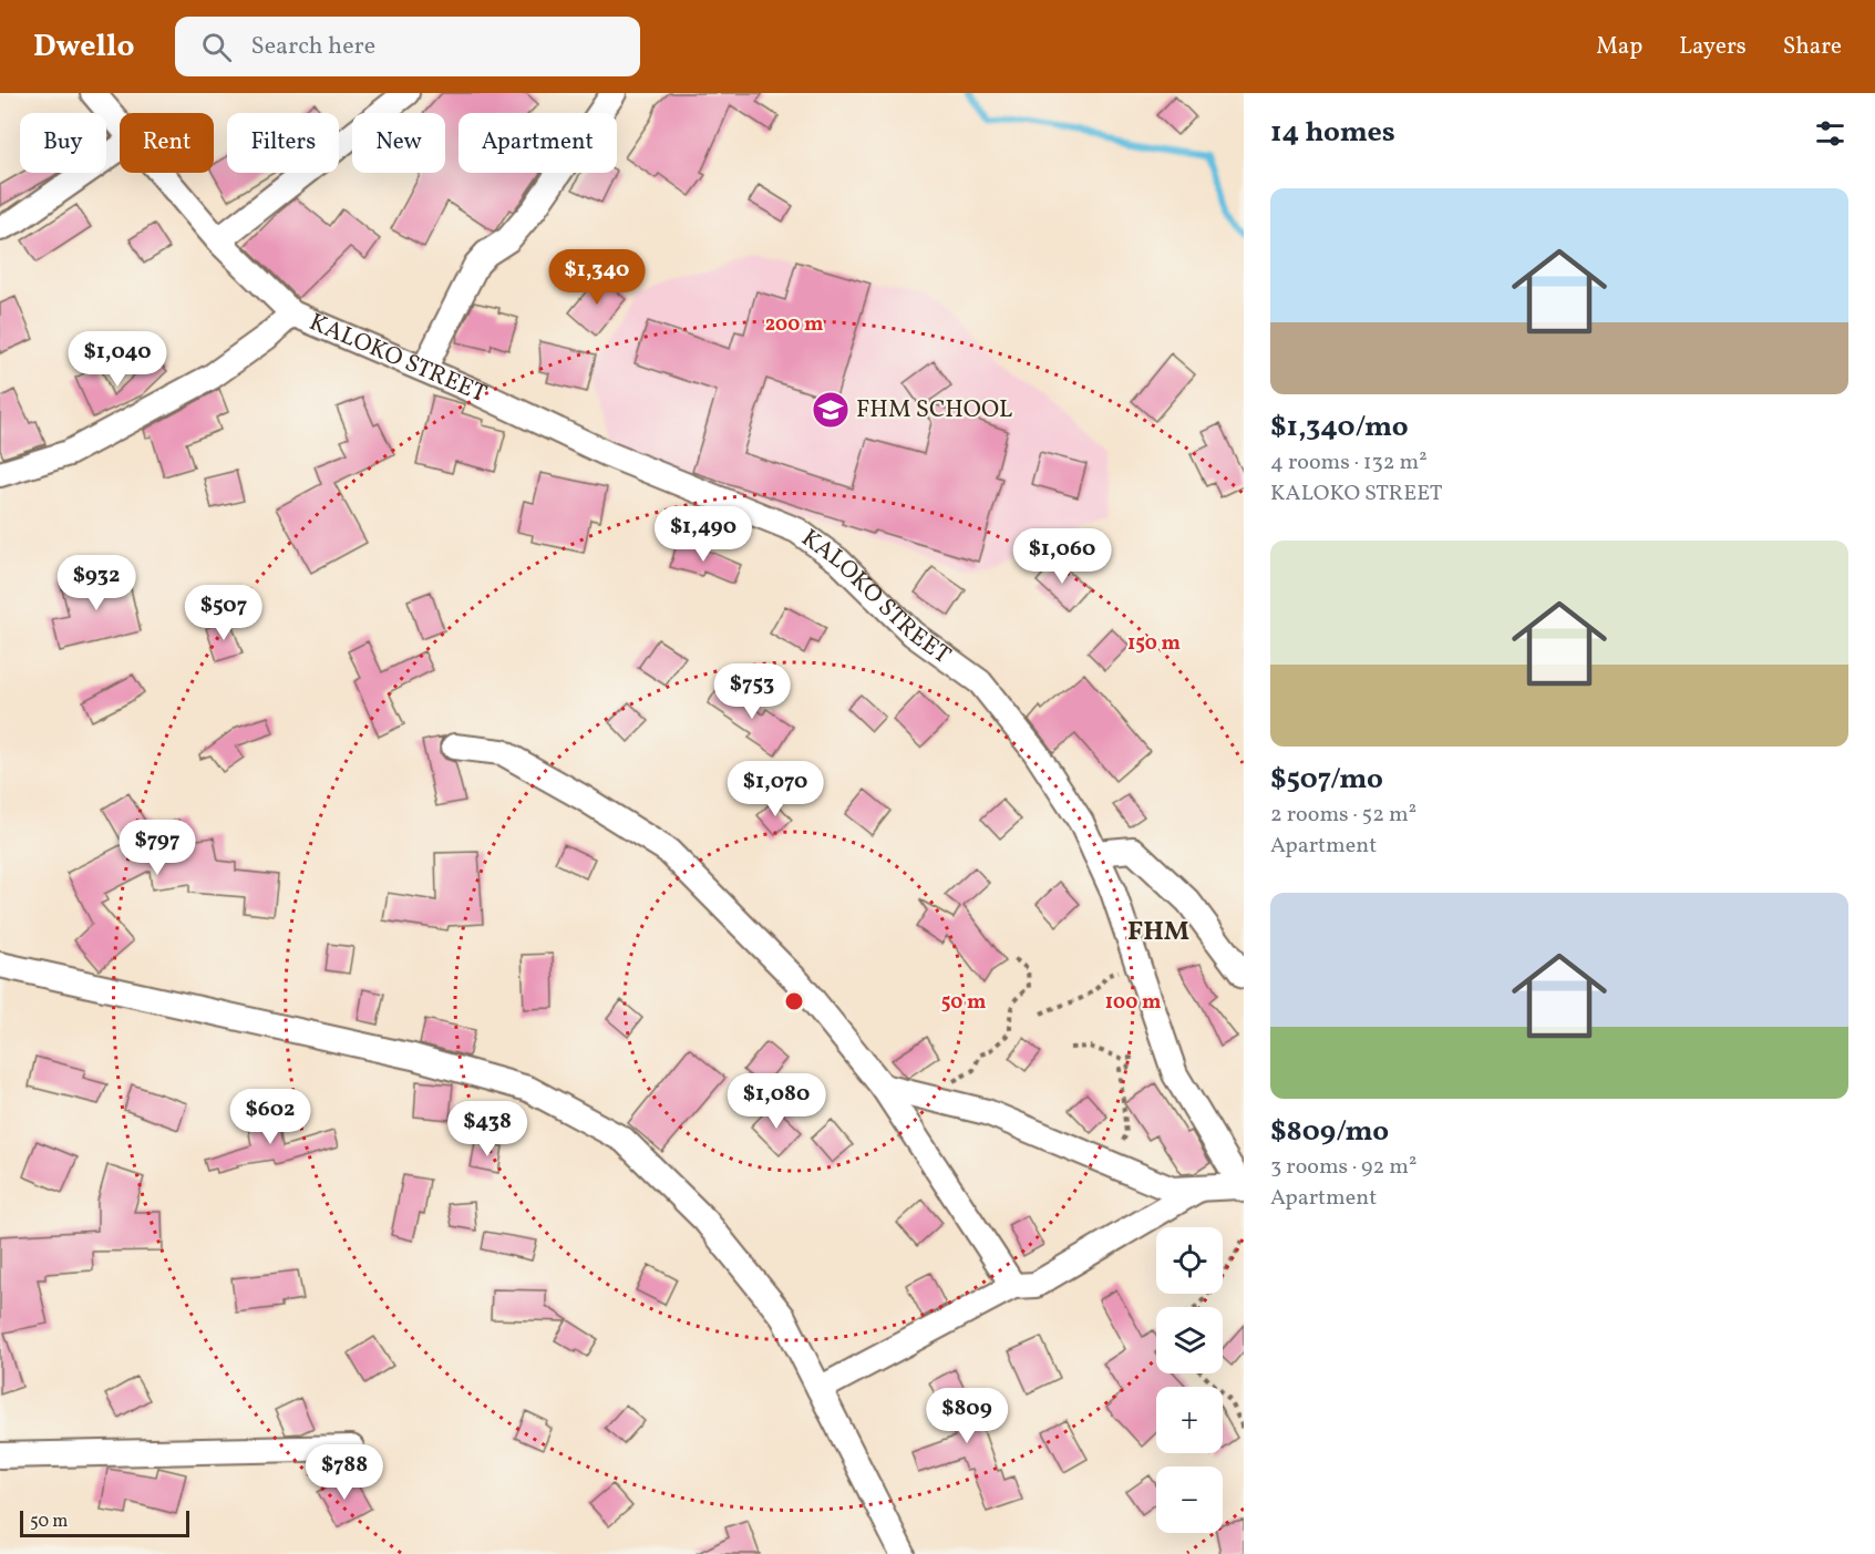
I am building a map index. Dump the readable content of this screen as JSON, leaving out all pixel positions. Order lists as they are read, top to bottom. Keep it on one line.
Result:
{"streets":{"street":["KALOKO STREET"]},"districts":["FHM"],"places":{"school or university":["FHM SCHOOL"]},"scale_bar":"50 m","page":{"header":"Dwello","search":"Search here","nav":["Map","Layers","Share"],"heading":"14 homes","chip":["Buy","Rent","Filters","New","Apartment"],"list":[{"name":"$1,340/mo","note":"4 rooms · 132 m² · KALOKO STREET"},{"name":"$507/mo","note":"2 rooms · 52 m² · Apartment"},{"name":"$809/mo","note":"3 rooms · 92 m² · Apartment"}],"price":["$1,340","$1,040","$1,490","$1,060","$932","$507","$753","$1,070","$797","$1,080","$602","$438","$809","$788"],"map_buttons":["+","−"],"scale":"50 m"},"rings":["200 m","150 m","50 m","100 m"]}
